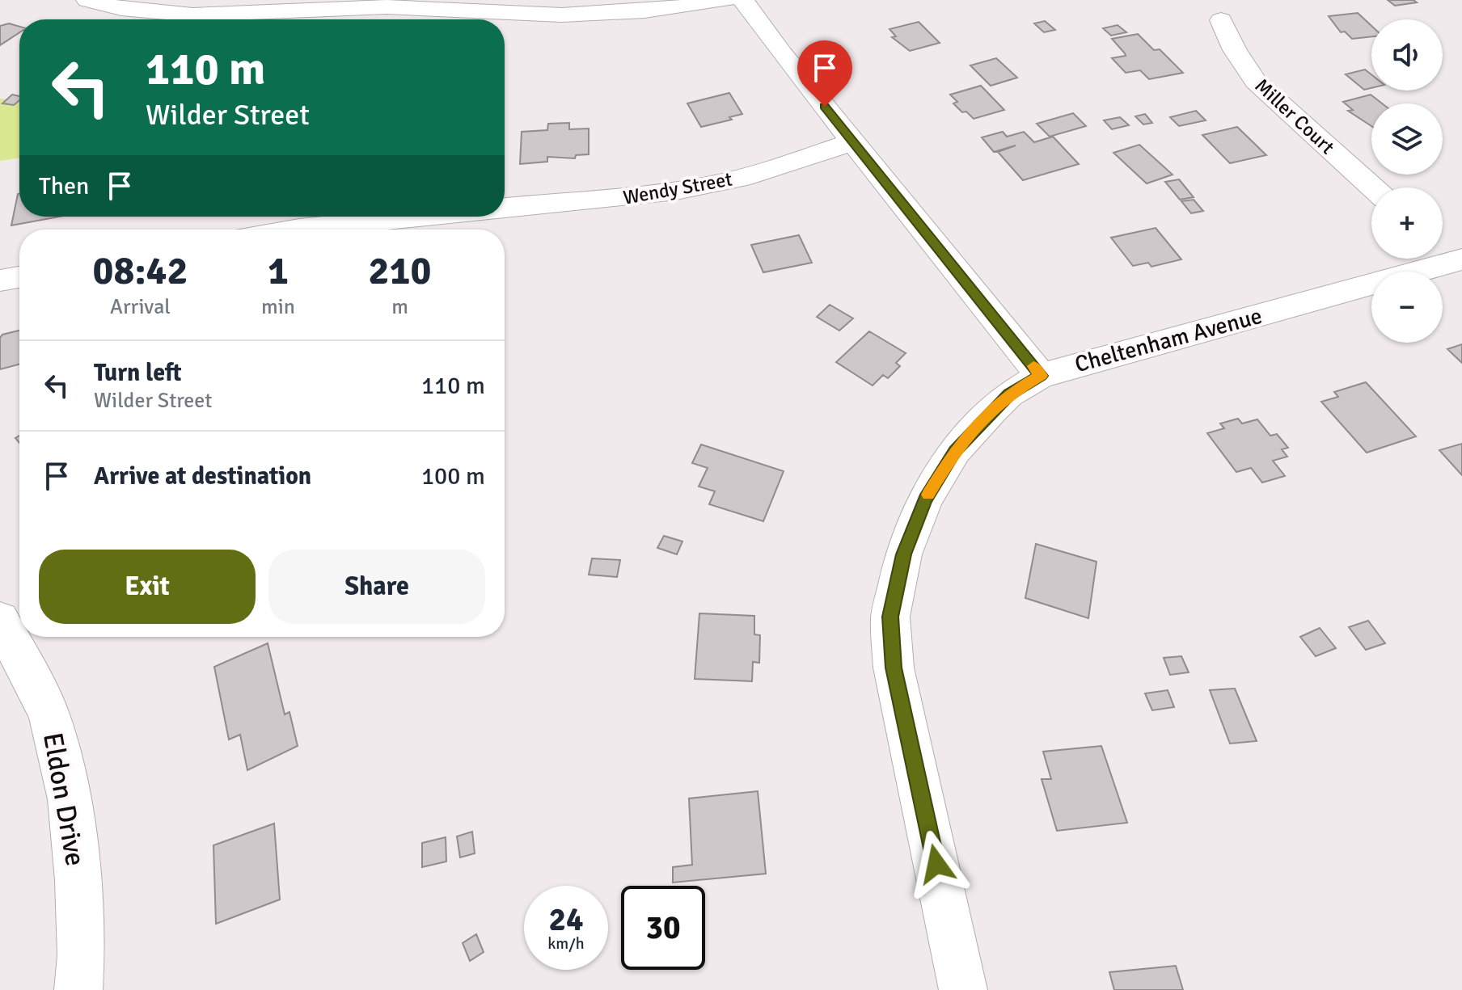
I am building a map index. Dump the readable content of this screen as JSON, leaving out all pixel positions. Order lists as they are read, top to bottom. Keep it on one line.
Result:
{"streets":{"street":["Miller Court","Wendy Street","Cheltenham Avenue","Eldon Drive"]},"page":{"map_buttons":["+","−"],"turn":["110 m","Wilder Street"],"then":"Then","eta":["08:42","Arrival","1","min","210","m"],"list":[{"name":"Turn left","note":"Wilder Street","value":"110 m"},{"name":"Arrive at destination","value":"100 m"}],"buttons":["Exit","Share"],"speed":"24 km/h","limit":"30"}}
